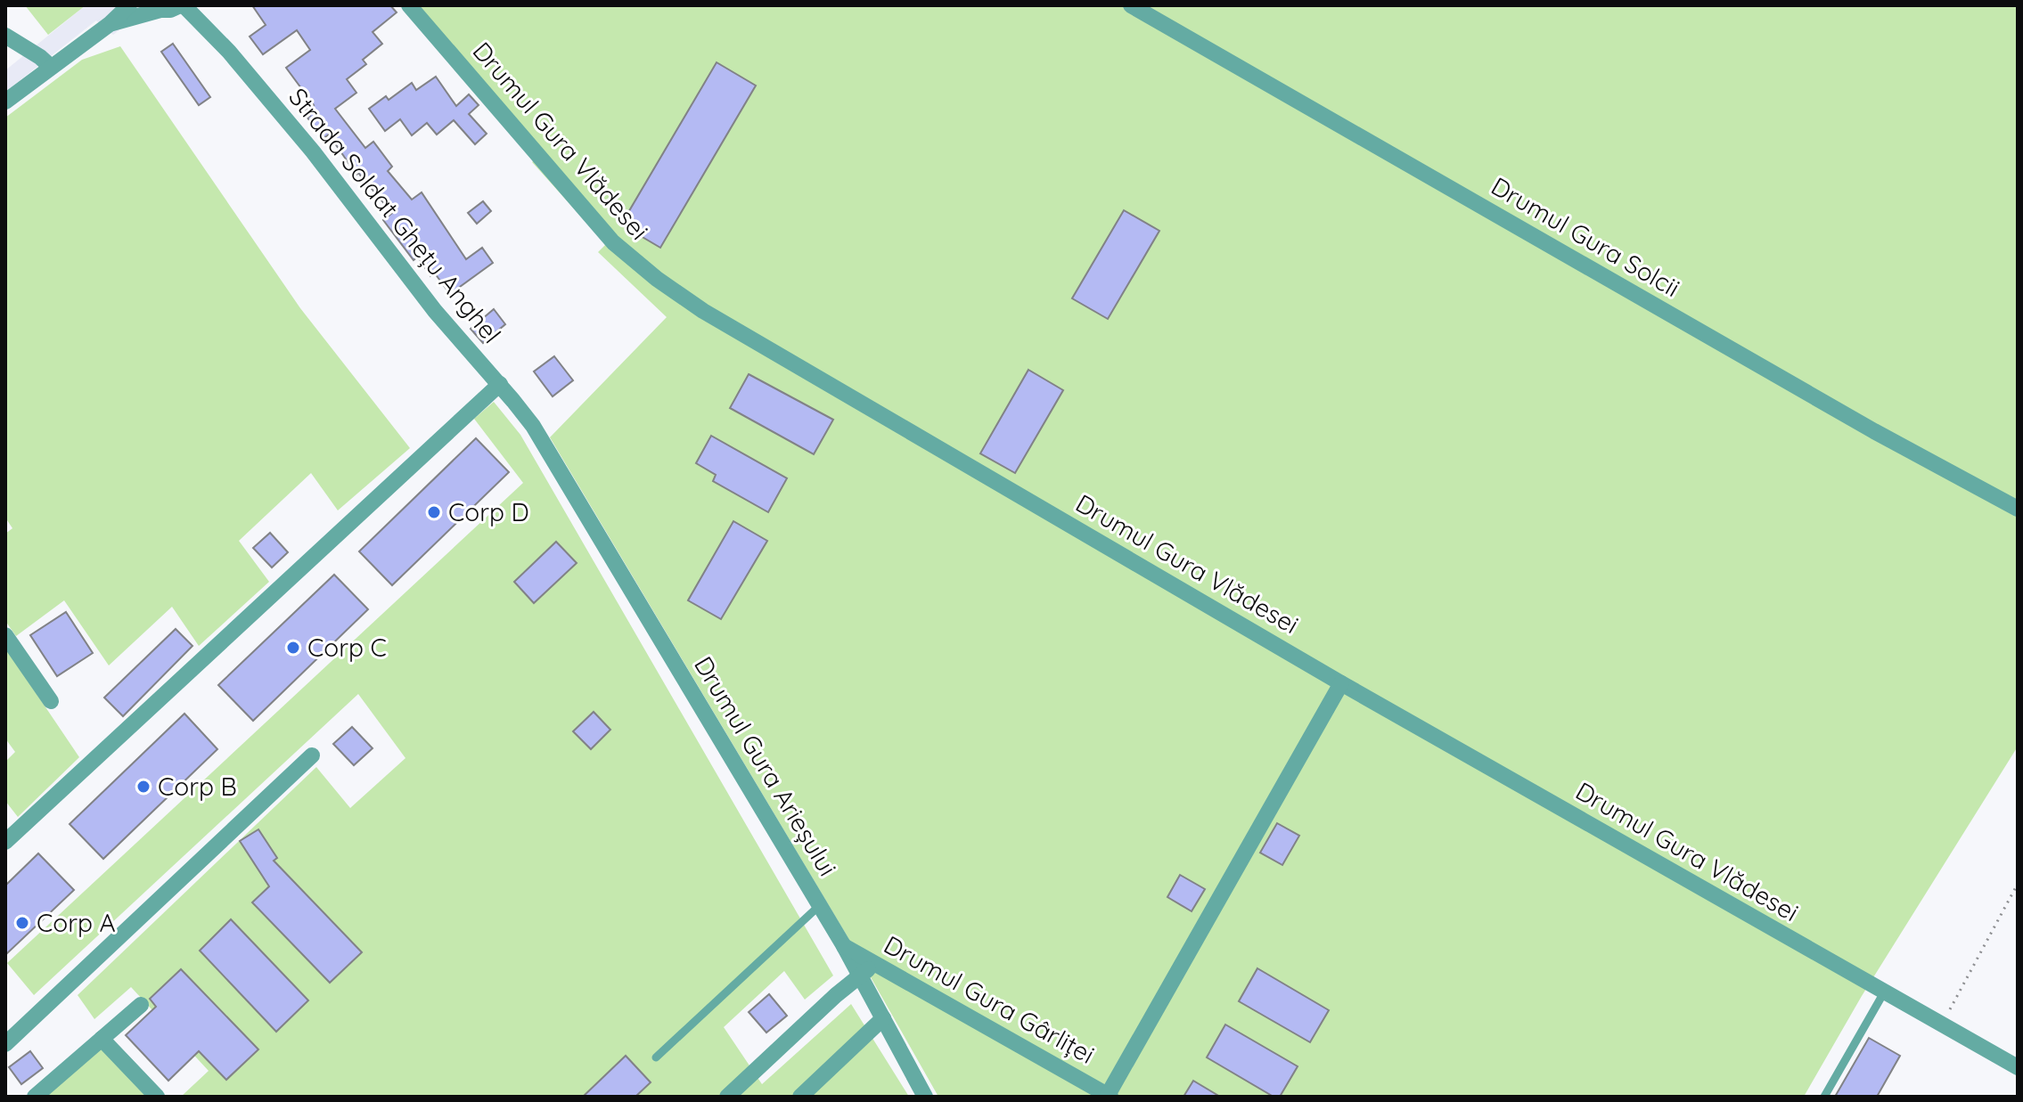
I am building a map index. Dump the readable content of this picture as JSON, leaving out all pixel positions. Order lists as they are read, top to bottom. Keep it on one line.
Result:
{"streets":{"street":["Drumul Gura Vlădesei","Strada Soldat Ghețu Anghel","Drumul Gura Solcii","Drumul Gura Arieșului","Drumul Gura Gârliței"]},"crossings":[["Strada Soldat Ghețu Anghel","Drumul Gura Arieșului"],["Drumul Gura Arieșului","Drumul Gura Gârliței"]],"places":["Corp D","Corp C","Corp B","Corp A"]}
